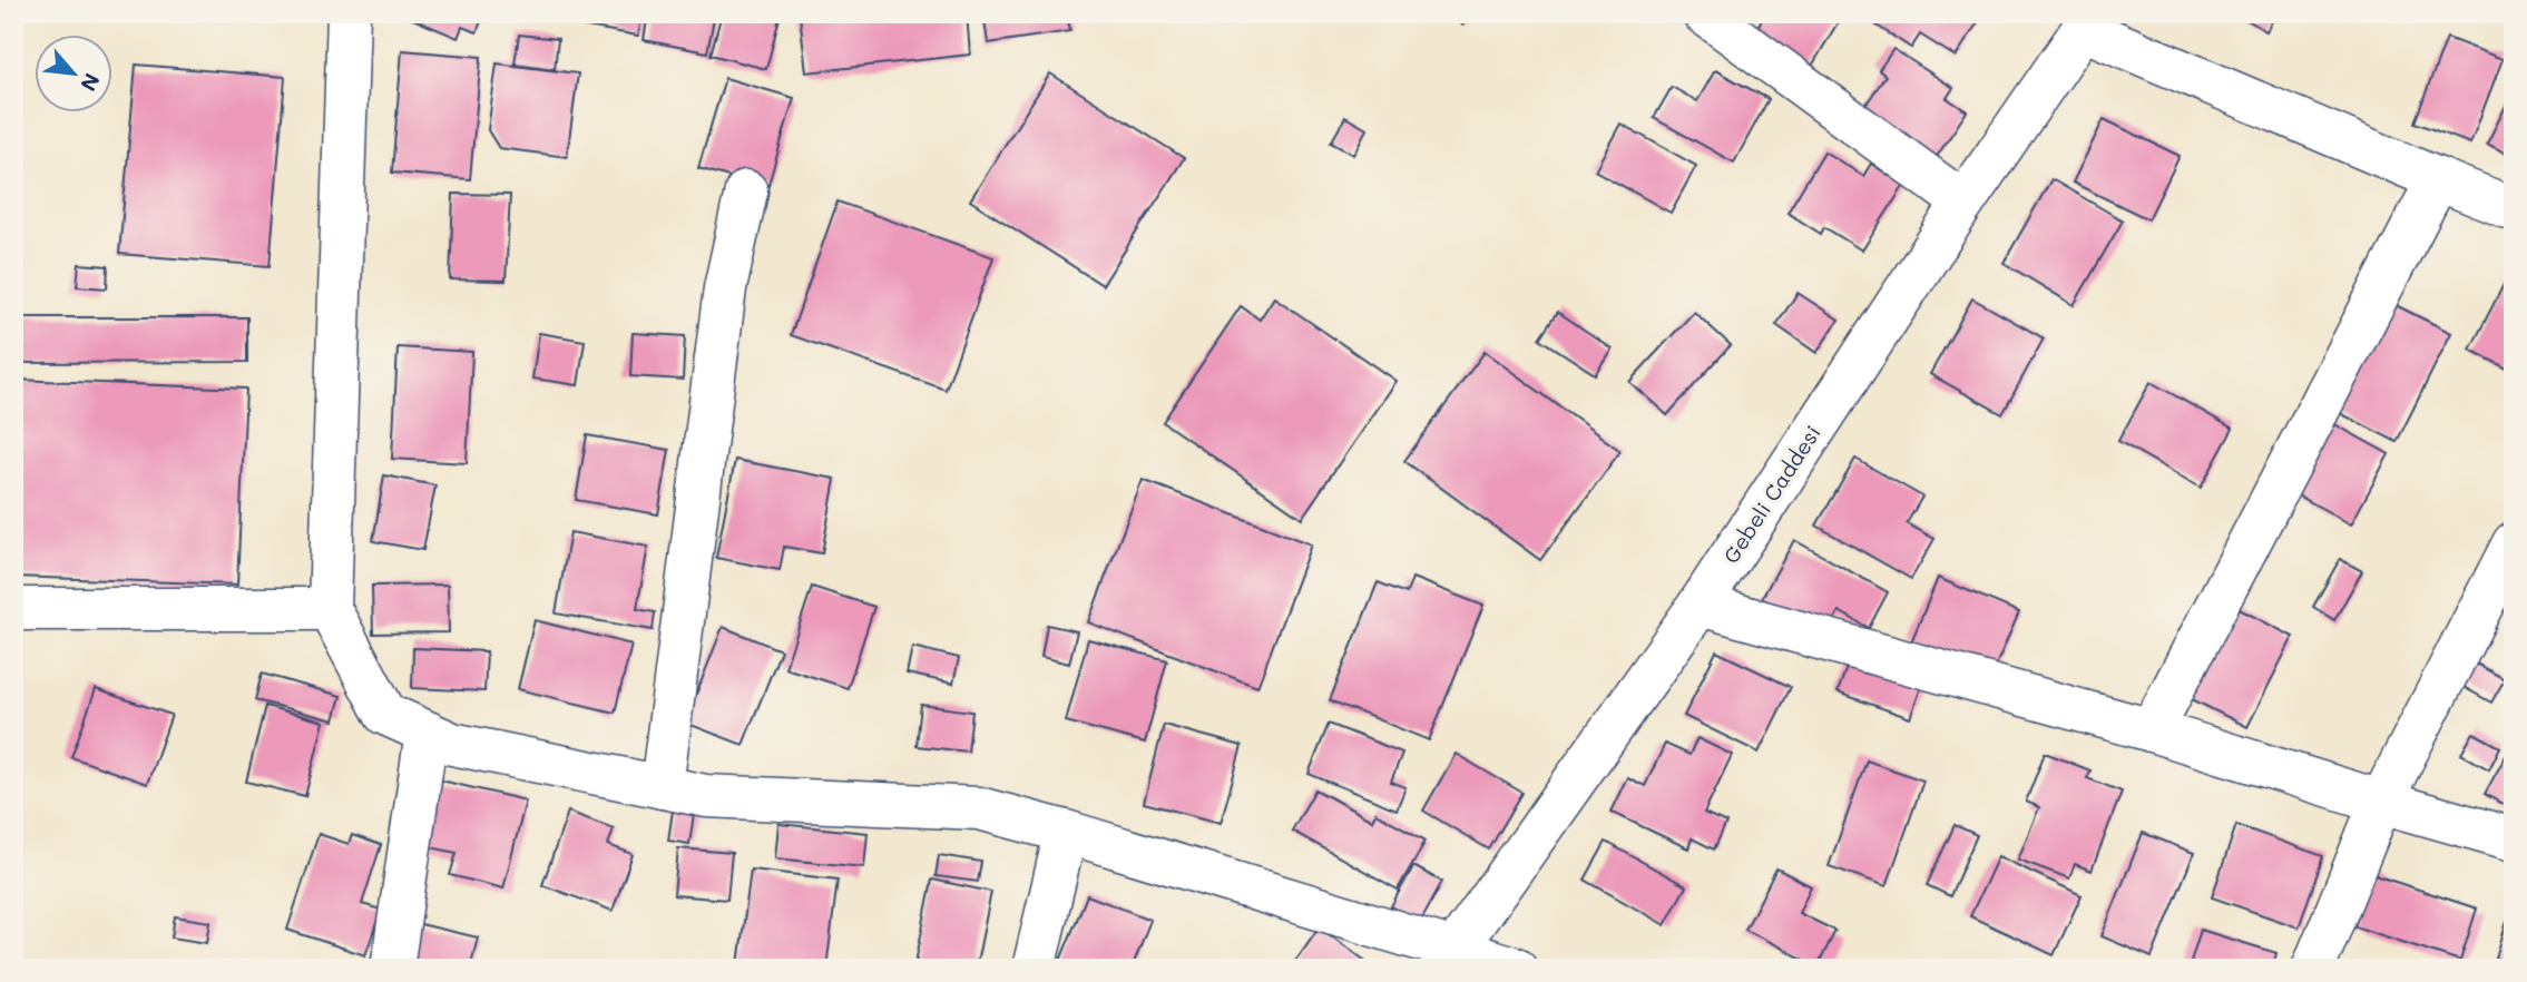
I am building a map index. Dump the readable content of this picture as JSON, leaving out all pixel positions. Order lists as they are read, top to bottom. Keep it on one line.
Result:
{"streets":{"street":["Gebeli Caddesi"]},"north":"bottom right"}
